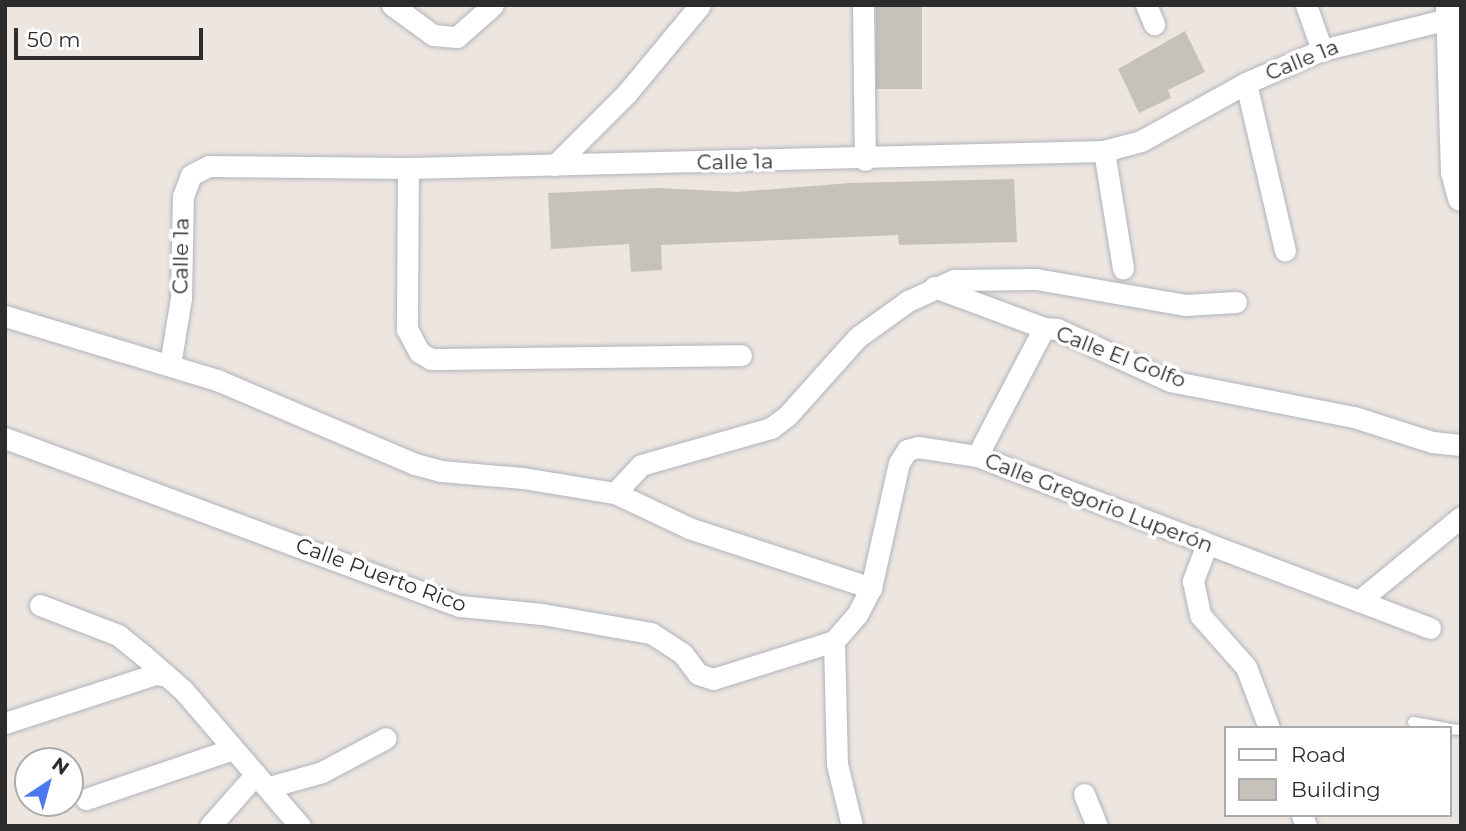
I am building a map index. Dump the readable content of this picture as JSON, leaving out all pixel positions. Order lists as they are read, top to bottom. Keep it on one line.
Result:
{"streets":{"street":["Calle 1a","Calle El Golfo","Calle Gregorio Luperón","Calle Puerto Rico"]},"crossings":[["Calle El Golfo","Calle Gregorio Luperón"],["Calle Gregorio Luperón","Calle Puerto Rico"]],"legend":["Road","Building"],"scale_bar":"50 m","north":"top right"}
